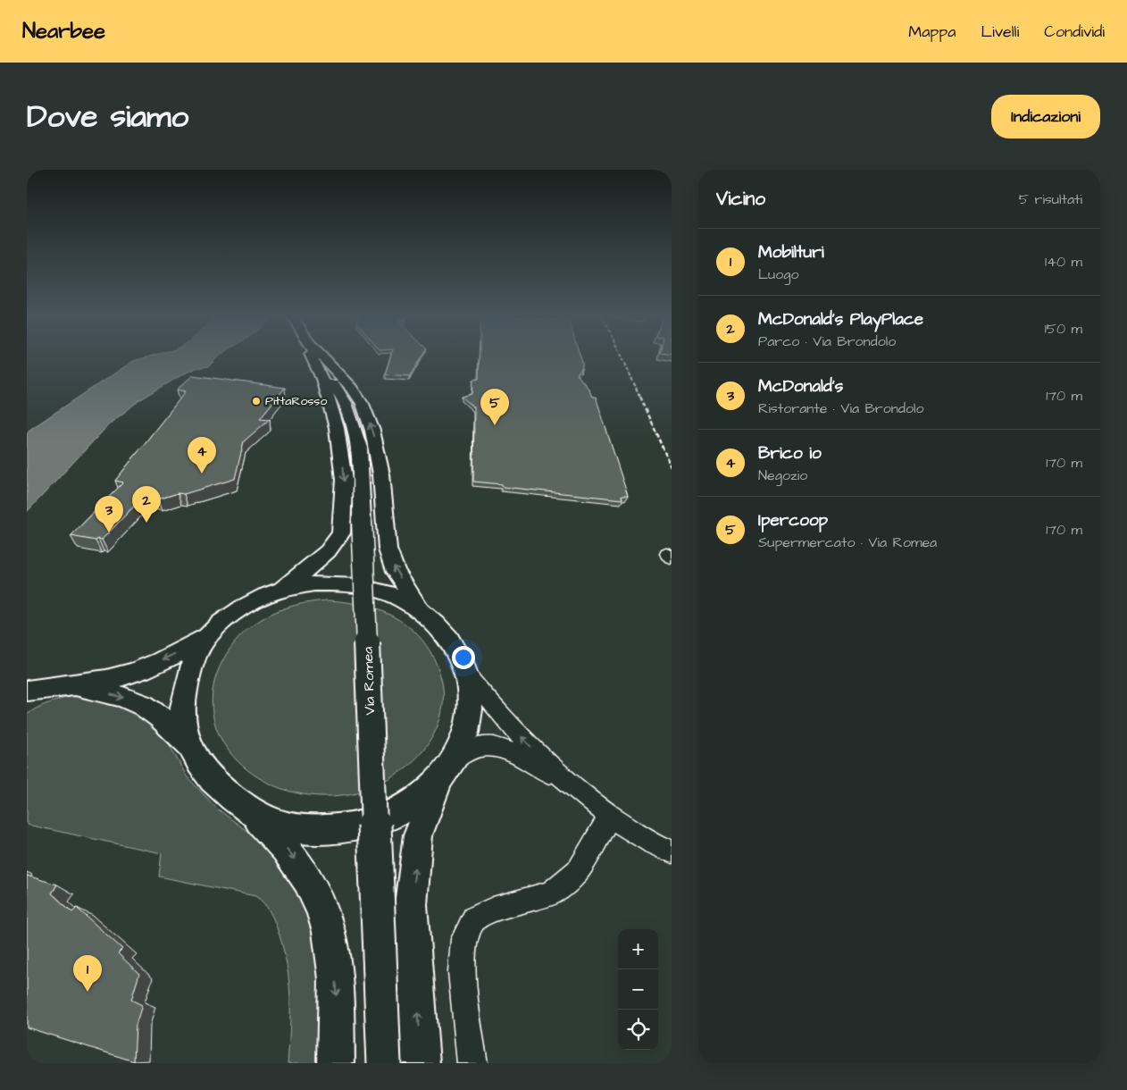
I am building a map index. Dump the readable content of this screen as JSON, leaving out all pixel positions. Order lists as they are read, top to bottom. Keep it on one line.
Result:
{"streets":{"main road":["Via Romea"]},"places":["PittaRosso"],"page":{"header":"Nearbee","nav":["Mappa","Livelli","Condividi"],"title":"Dove siamo","buttons":"Indicazioni","heading":["Vicino","5 risultati"],"list":[{"mark":"1","name":"Mobilturi","note":"Luogo","value":"140 m"},{"mark":"2","name":"McDonald's PlayPlace","note":"Parco · Via Brondolo","value":"150 m"},{"mark":"3","name":"McDonald's","note":"Ristorante · Via Brondolo","value":"170 m"},{"mark":"4","name":"Brico io","note":"Negozio","value":"170 m"},{"mark":"5","name":"Ipercoop","note":"Supermercato · Via Romea","value":"170 m"}],"pins":["5","4","2","3","1"],"map_buttons":["+","−"]}}
